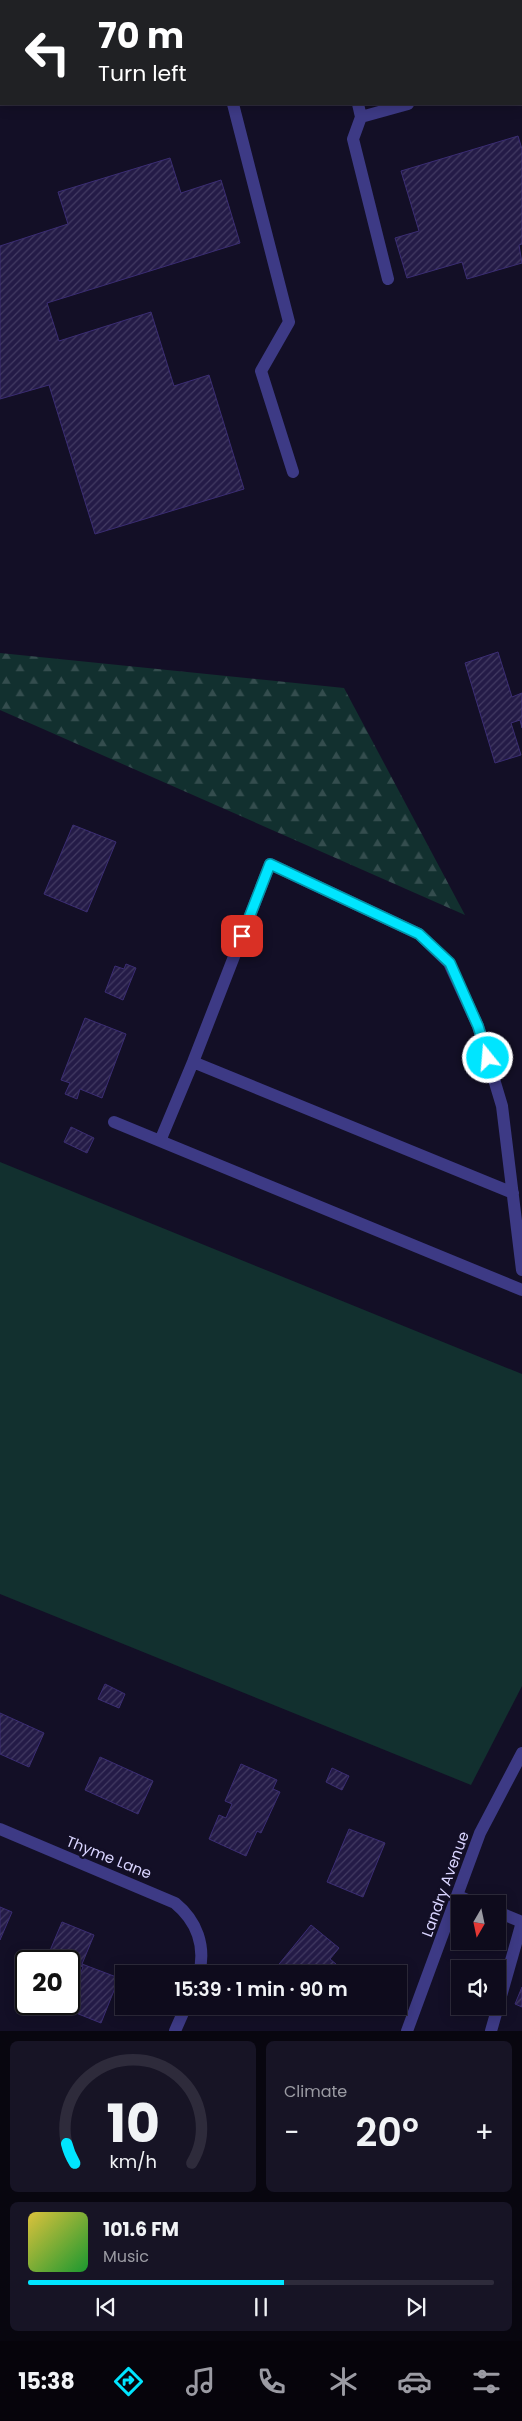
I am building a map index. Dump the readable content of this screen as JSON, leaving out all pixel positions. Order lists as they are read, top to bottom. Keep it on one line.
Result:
{"streets":{"street":["Thyme Lane","Landry Avenue"]},"north":"bottom","page":{"turn":["70 m","Turn left"],"limit":"20","trip":"15:39 · 1 min · 90 m","tile":"Climate","heat":["−","20°","+"],"song":["101.6 FM","Music"],"tabs":"15:38","gauge":["10","km/h"]}}
